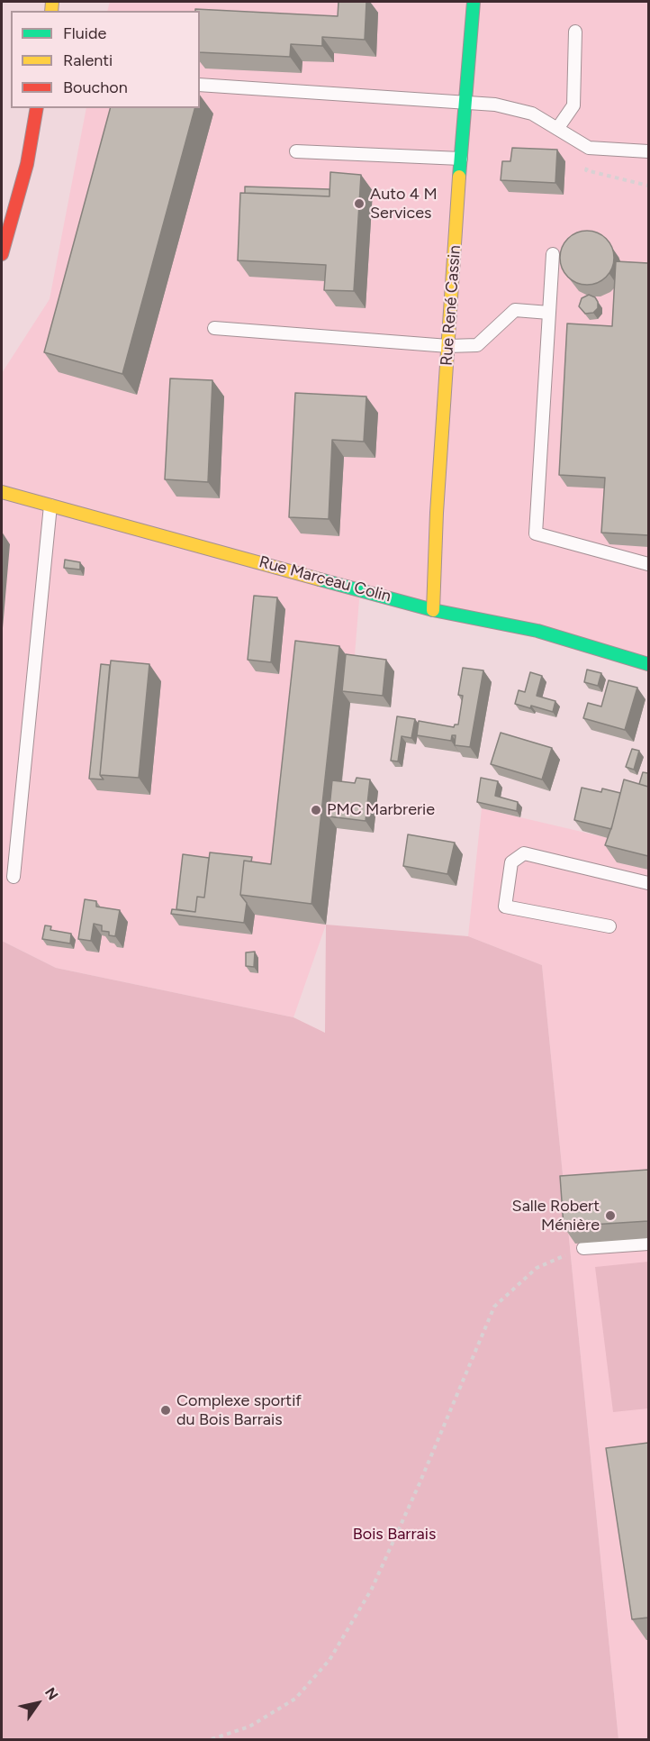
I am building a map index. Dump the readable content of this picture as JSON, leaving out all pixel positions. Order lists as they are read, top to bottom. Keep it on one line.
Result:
{"streets":{"main road":["Rue René Cassin","Rue Marceau Colin"]},"crossings":[["Rue René Cassin","Rue Marceau Colin"]],"parks":["Bois Barrais"],"places":["Auto 4 M Services","PMC Marbrerie","Salle Robert Ménière","Complexe sportif du Bois Barrais"],"legend":["Fluide","Ralenti","Bouchon"],"north":"top right"}
